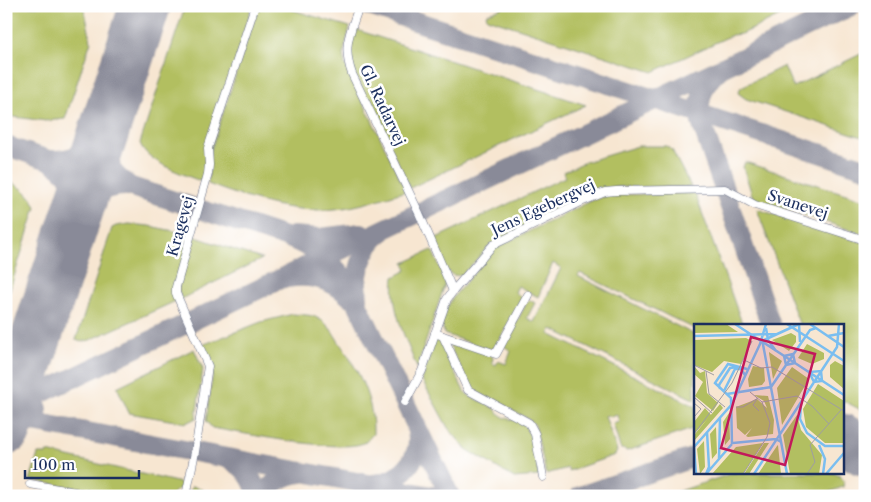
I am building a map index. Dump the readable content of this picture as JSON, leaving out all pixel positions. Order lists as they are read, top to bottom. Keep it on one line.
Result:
{"streets":{"lane":["Gl. Radarvej","Svanevej","Jens Egebergvej","Kragevej"]},"crossings":[["Gl. Radarvej","Jens Egebergvej"],["Svanevej","Jens Egebergvej"]],"scale_bar":"100 m"}
